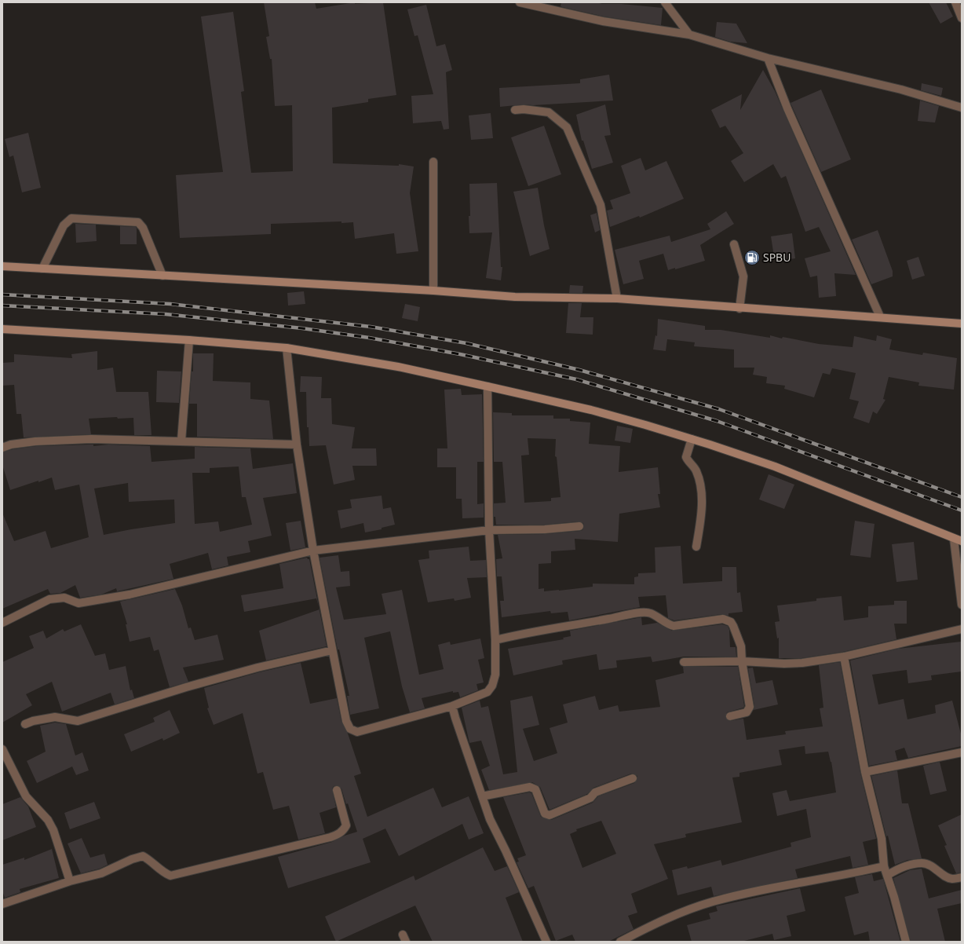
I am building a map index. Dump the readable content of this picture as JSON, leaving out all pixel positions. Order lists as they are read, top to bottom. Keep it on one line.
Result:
{"places":{"fuel station":["SPBU"]}}
